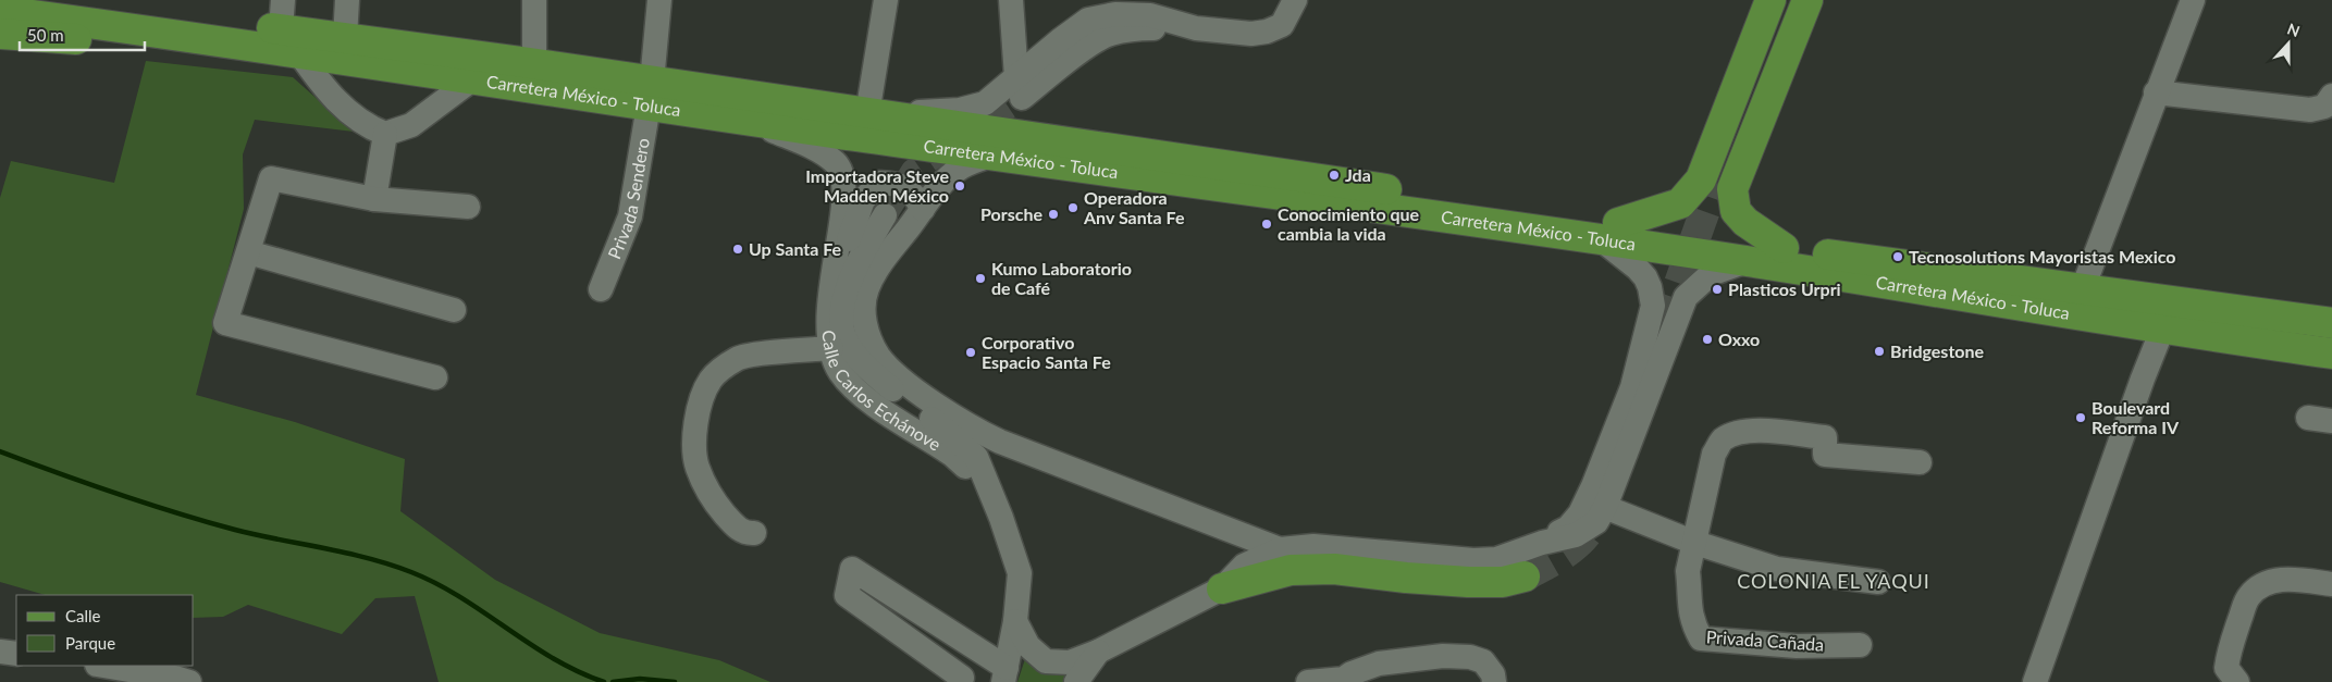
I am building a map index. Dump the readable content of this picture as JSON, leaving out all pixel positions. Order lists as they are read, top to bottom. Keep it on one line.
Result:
{"streets":{"main road":["Carretera México - Toluca"],"street":["Privada Sendero","Calle Carlos Echánove","Privada Cañada"]},"crossings":[["Carretera México - Toluca","Privada Sendero"],["Carretera México - Toluca","Calle Carlos Echánove"]],"districts":["COLONIA EL YAQUI"],"places":["Jda","Importadora Steve Madden México","Operadora Anv Santa Fe","Porsche","Conocimiento que cambia la vida","Up Santa Fe","Tecnosolutions Mayoristas Mexico","Kumo Laboratorio de Café","Plasticos Urpri","Oxxo","Bridgestone","Corporativo Espacio Santa Fe","Boulevard Reforma IV"],"legend":["Calle","Parque"],"scale_bar":"50 m","north":"top"}
